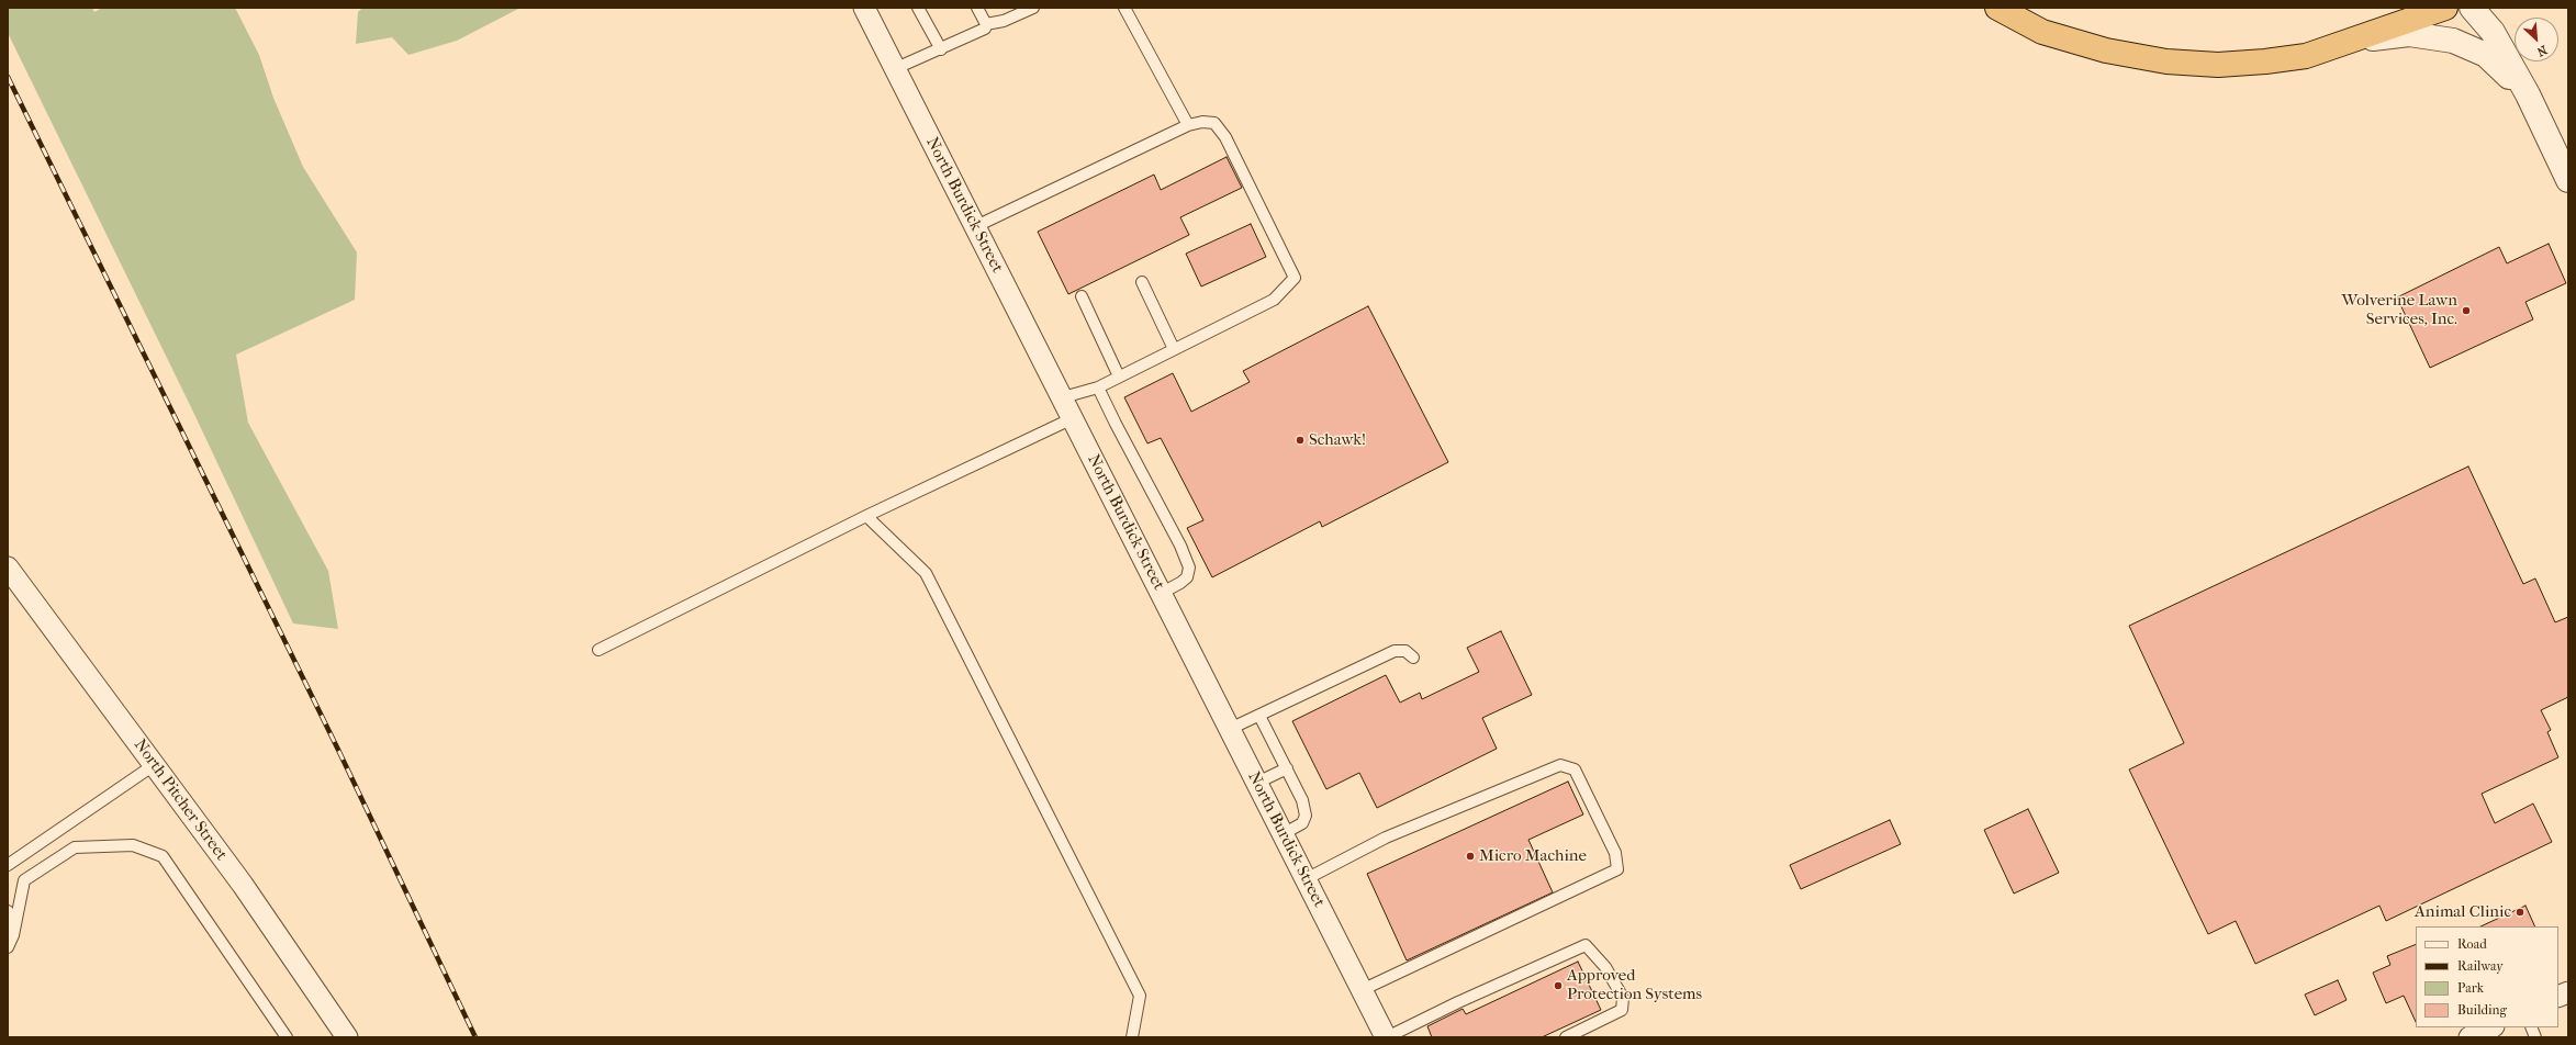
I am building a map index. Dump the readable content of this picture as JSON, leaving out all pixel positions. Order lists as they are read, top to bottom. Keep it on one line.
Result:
{"streets":{"street":["North Burdick Street","North Pitcher Street"]},"places":["Wolverine Lawn Services, Inc.","Schawk!","Micro Machine","Animal Clinic","Approved Protection Systems"],"legend":["Road","Railway","Park","Building"],"north":"bottom right"}
